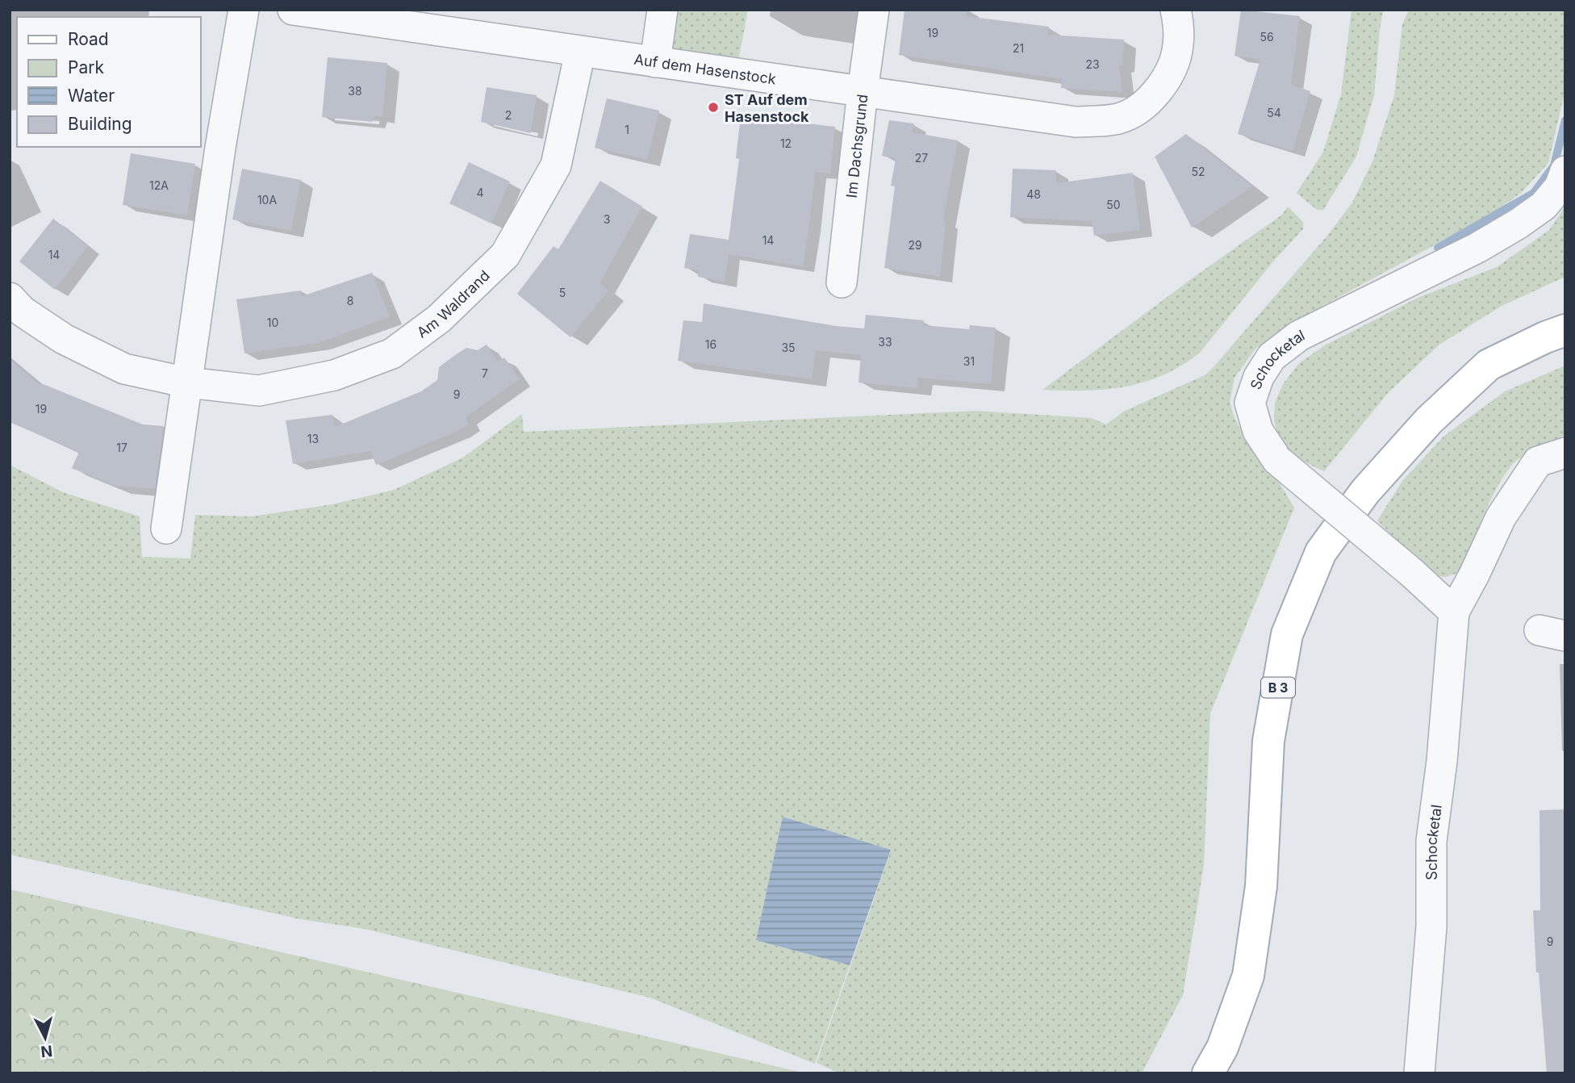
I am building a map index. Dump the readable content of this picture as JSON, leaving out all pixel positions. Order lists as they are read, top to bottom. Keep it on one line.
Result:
{"streets":{"main road":["B 3"],"street":["Auf dem Hasenstock","Im Dachsgrund","Am Waldrand","Schocketal"]},"crossings":[["Auf dem Hasenstock","Im Dachsgrund"],["Auf dem Hasenstock","Am Waldrand"]],"places":["ST Auf dem Hasenstock"],"house_numbers":["19","56","21","23","38","54","2","1","12","27","52","12A","4","48","10A","50","3","14","29","14","5","8","10","33","16","35","31","7","9","19","13","17","9"],"legend":["Road","Park","Water","Building"],"north":"bottom"}
